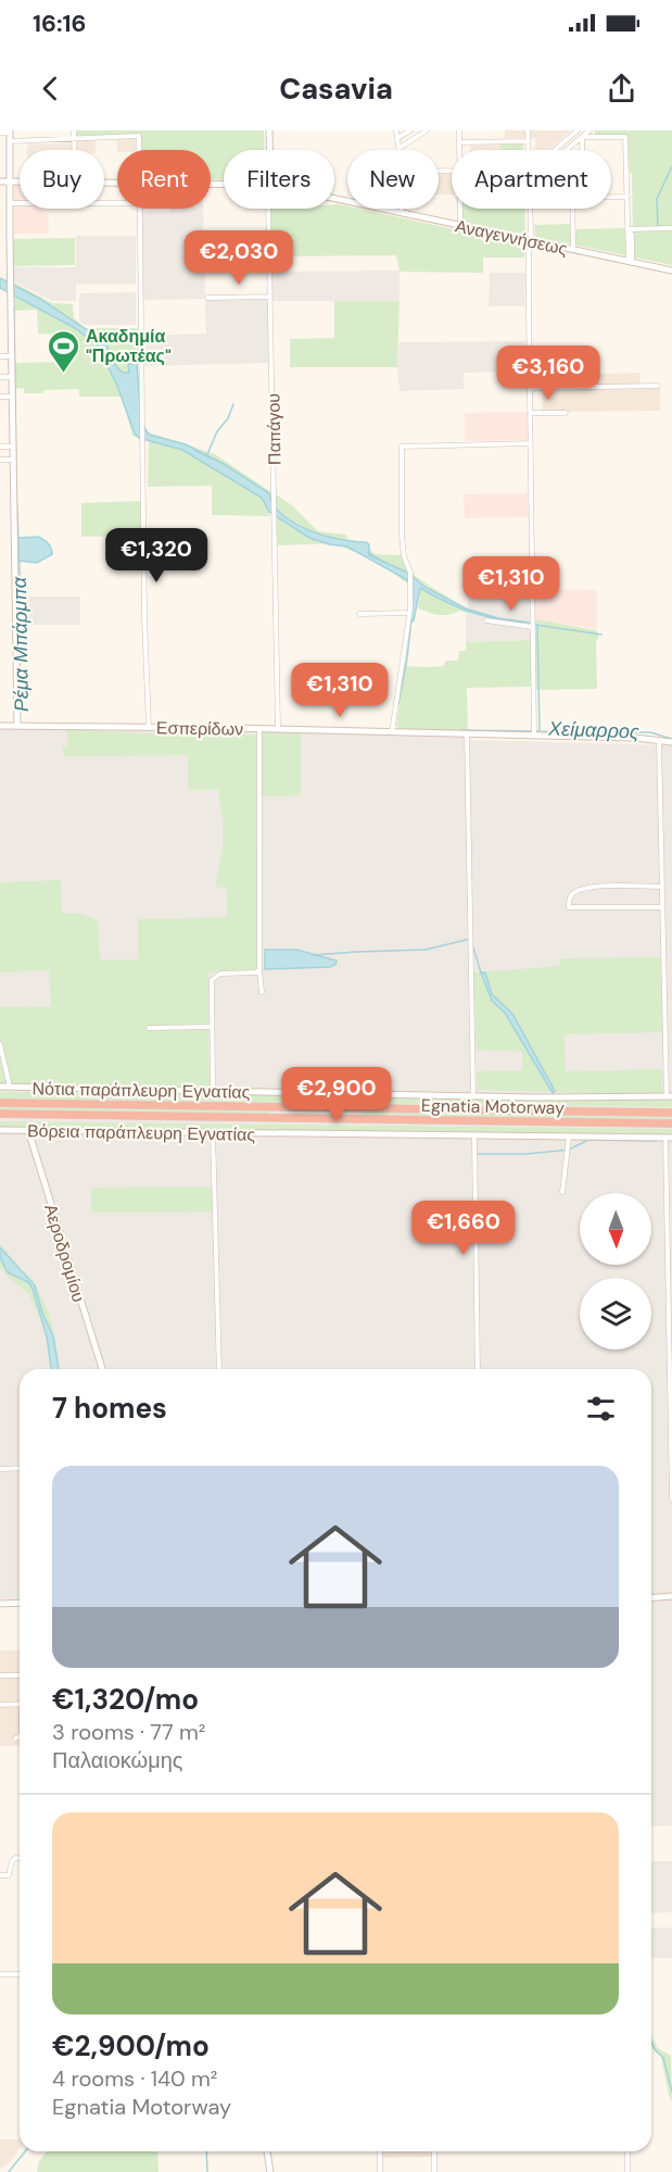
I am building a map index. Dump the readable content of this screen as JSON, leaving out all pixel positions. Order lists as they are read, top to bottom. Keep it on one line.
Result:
{"streets":{"highway":["Egnatia Motorway"],"street":["Αναγεννήσεως","Παπάγου","Εσπερίδων","Νότια παράπλευρη Εγνατίας","Βόρεια παράπλευρη Εγνατίας","Αεροδρομίου"]},"crossings":[["Παπάγου","Εσπερίδων"],["Βόρεια παράπλευρη Εγνατίας","Αεροδρομίου"]],"water":["Ρέμα Μπάρμπα","Χείμαρρος"],"places":{"sports":["Ακαδημία \"Πρωτέας\""]},"north":"bottom","page":{"status":"16:16","header":"Casavia","chip":["Buy","Rent","Filters","New","Apartment"],"price":["€2,030","€3,160","€1,320","€1,310","€1,310","€2,900","€1,660"],"heading":"7 homes","list":[{"name":"€1,320/mo","note":"3 rooms · 77 m² · Παλαιοκώμης"},{"name":"€2,900/mo","note":"4 rooms · 140 m² · Egnatia Motorway"}]}}
